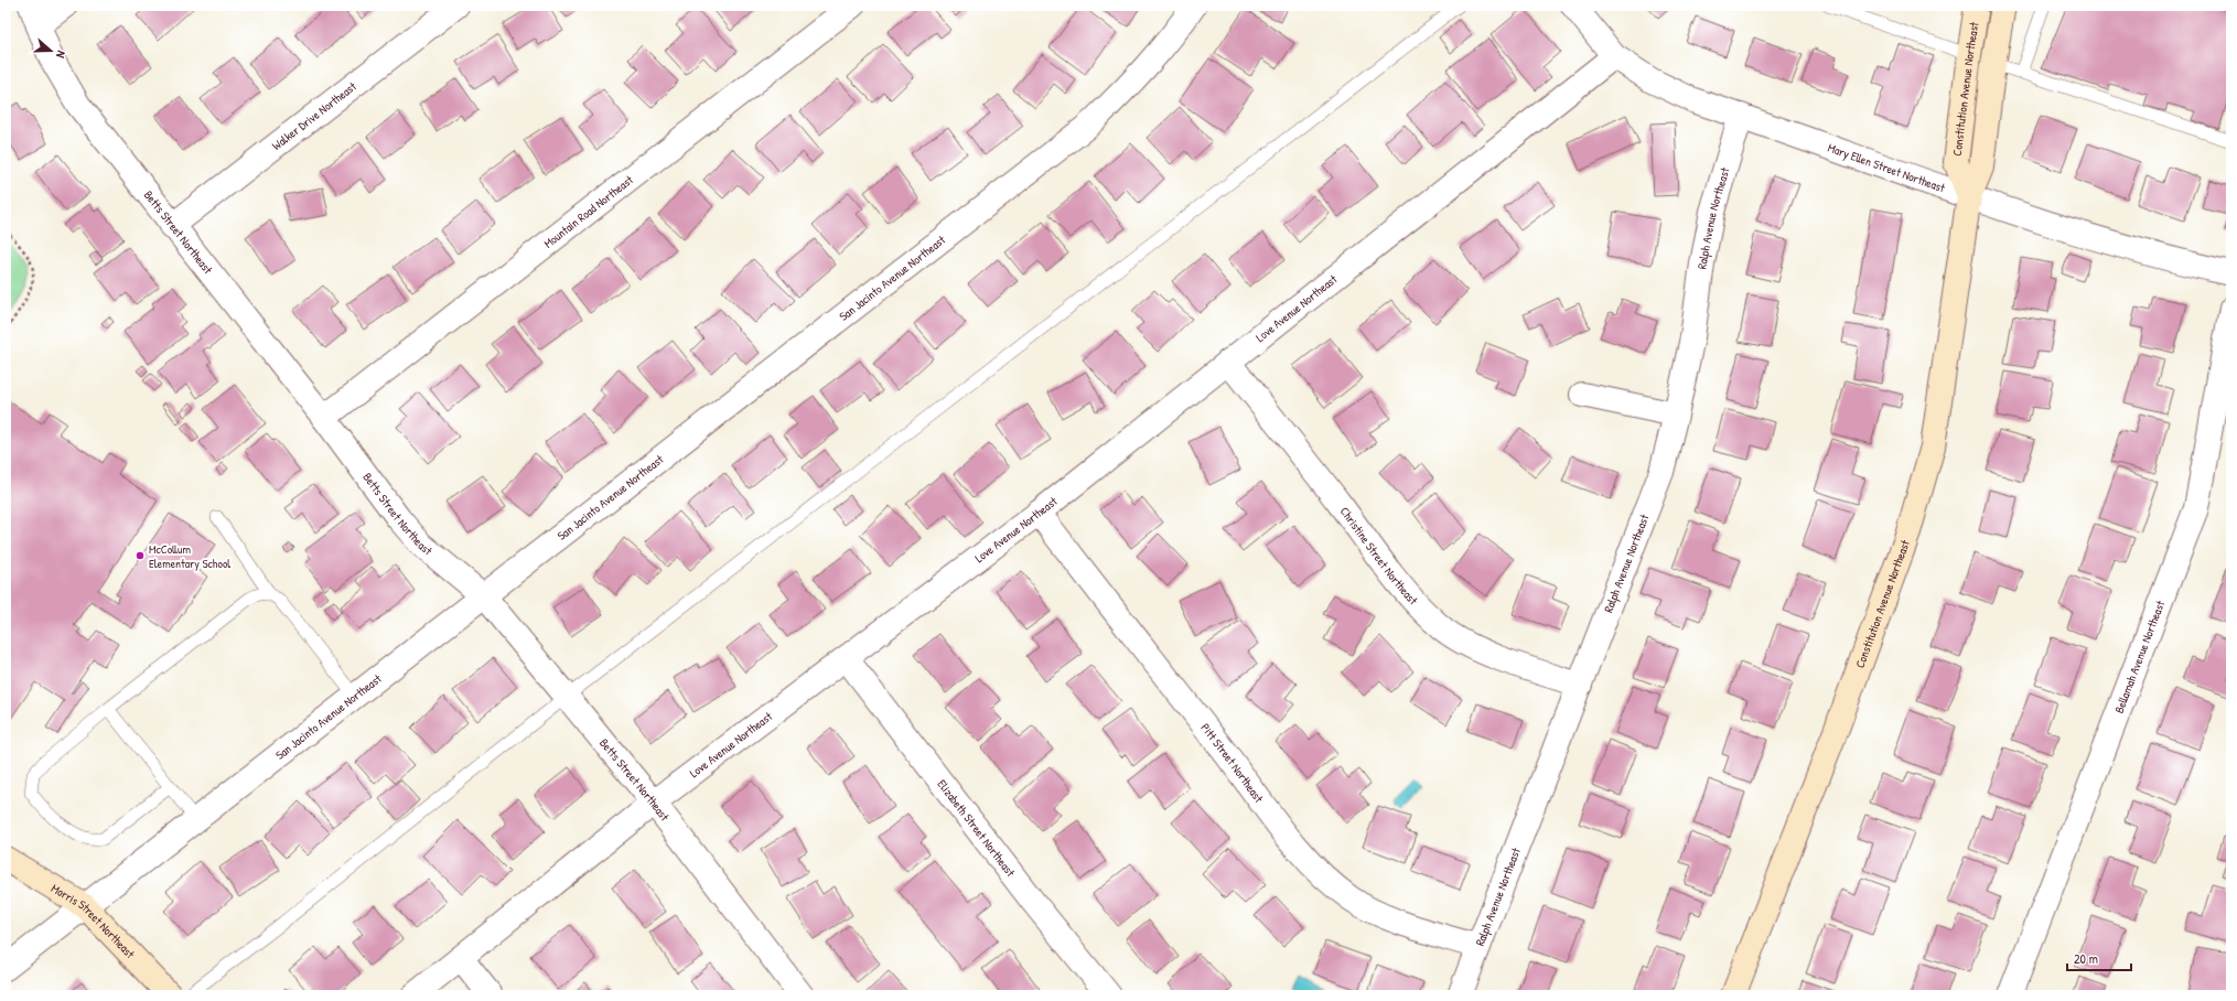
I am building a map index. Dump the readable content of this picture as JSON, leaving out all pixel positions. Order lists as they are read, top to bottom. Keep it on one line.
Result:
{"streets":{"street":["Constitution Avenue Northeast","Walker Drive Northeast","Mary Ellen Street Northeast","Mountain Road Northeast","Ralph Avenue Northeast","Betts Street Northeast","San Jacinto Avenue Northeast","Love Avenue Northeast","Christine Street Northeast","Bellamah Avenue Northeast","Pitt Street Northeast","Elizabeth Street Northeast","Morris Street Northeast"]},"crossings":[["Constitution Avenue Northeast","Mary Ellen Street Northeast"],["Walker Drive Northeast","Betts Street Northeast"],["Mary Ellen Street Northeast","Ralph Avenue Northeast"],["Mary Ellen Street Northeast","Love Avenue Northeast"],["Mountain Road Northeast","Betts Street Northeast"],["Ralph Avenue Northeast","Christine Street Northeast"],["Ralph Avenue Northeast","Pitt Street Northeast"],["Betts Street Northeast","San Jacinto Avenue Northeast"],["Betts Street Northeast","Love Avenue Northeast"],["San Jacinto Avenue Northeast","Morris Street Northeast"],["Love Avenue Northeast","Christine Street Northeast"],["Love Avenue Northeast","Pitt Street Northeast"],["Love Avenue Northeast","Elizabeth Street Northeast"]],"places":["McCollum Elementary School"],"scale_bar":"20 m","north":"right"}
